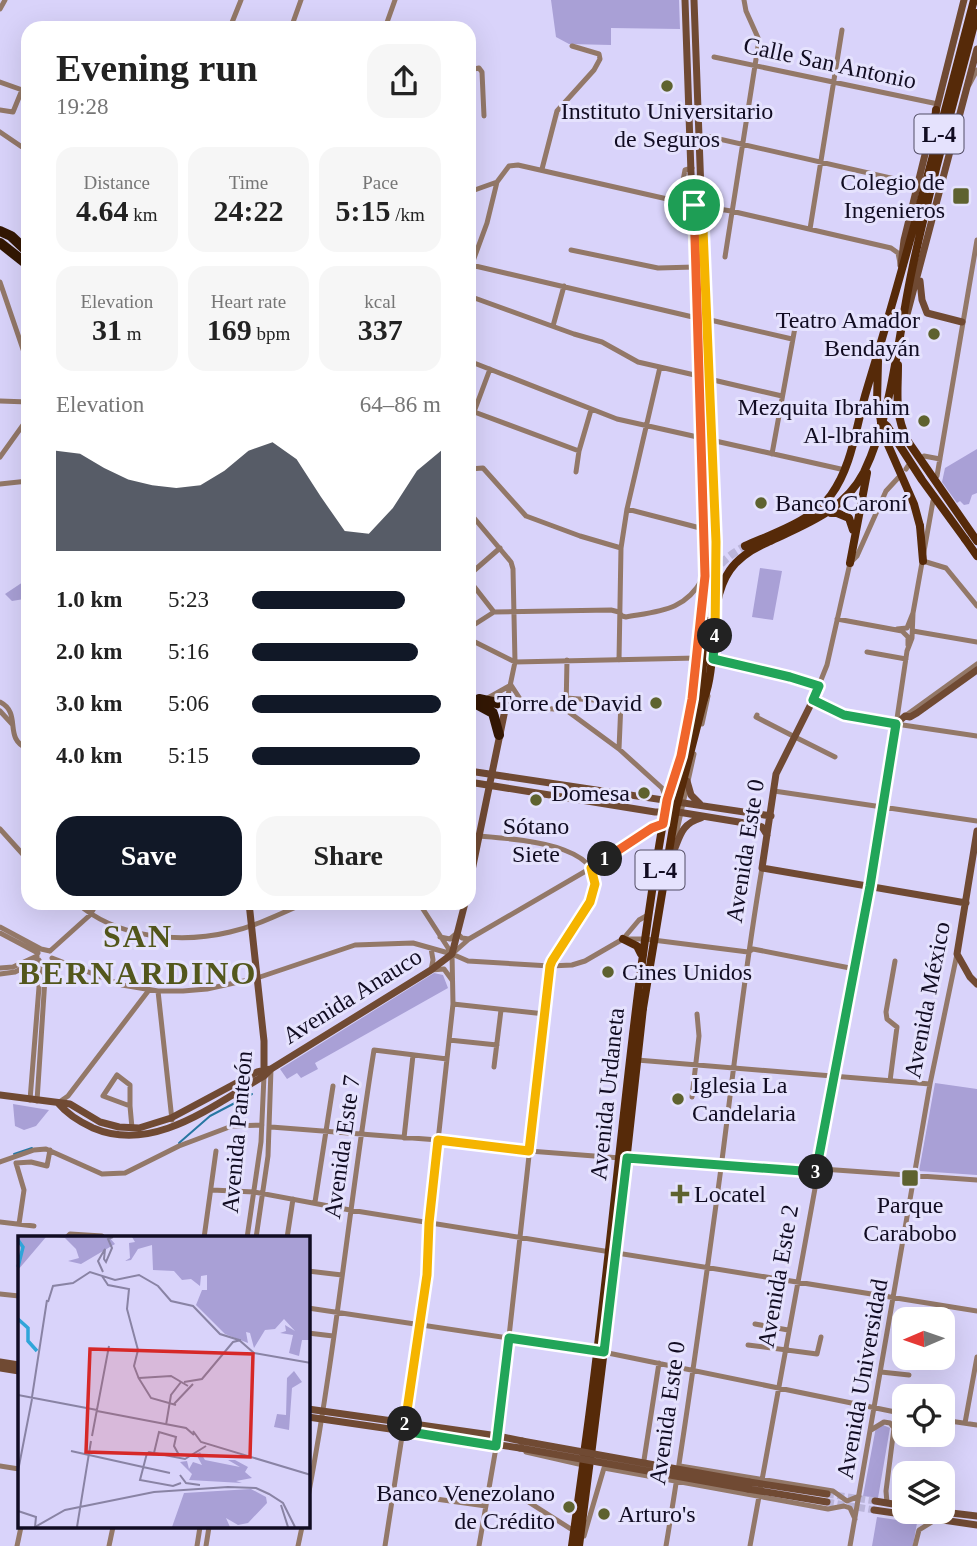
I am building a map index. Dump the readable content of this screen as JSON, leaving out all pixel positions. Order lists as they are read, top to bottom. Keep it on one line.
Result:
{"streets":{"main road":["L-4","Avenida Este 0","Avenida Anauco","Avenida México","Avenida Urdaneta","Avenida Panteón"],"street":["Calle San Antonio","Avenida Este 7","Avenida Este 2","Avenida Universidad"]},"crossings":[["Calle San Antonio","L-4"],["L-4","Avenida Este 0"],["L-4","Avenida Urdaneta"],["Avenida Anauco","Avenida Panteón"],["Avenida México","Avenida Universidad"]],"districts":["SAN BERNARDINO"],"places":{"other":["Instituto Universitario de Seguros","Teatro Amador Bendayán","Mezquita Ibrahim Al-lbrahim","Banco Caroní","Torre de David","Domesa","Sótano Siete","Cines Unidos","Iglesia La Candelaria","Banco Venezolano de Crédito","Arturo's"],"transit":["Colegio de Ingenieros","Parque Carabobo"],"health":["Locatel"]},"north":"left","page":{"heading":["Evening run","19:28"],"stats":[["Distance","4.64 km"],["Time","24:22"],["Pace","5:15 /km"],["Elevation","31 m"],["Heart rate","169 bpm"],["kcal","337"]],"chart":["Elevation","64–86 m"],"list":[{"name":"1.0 km","note":"5:23"},{"name":"2.0 km","note":"5:16"},{"name":"3.0 km","note":"5:06"},{"name":"4.0 km","note":"5:15"}],"pins":["4","1","3","2"],"buttons":["Save","Share"]}}
